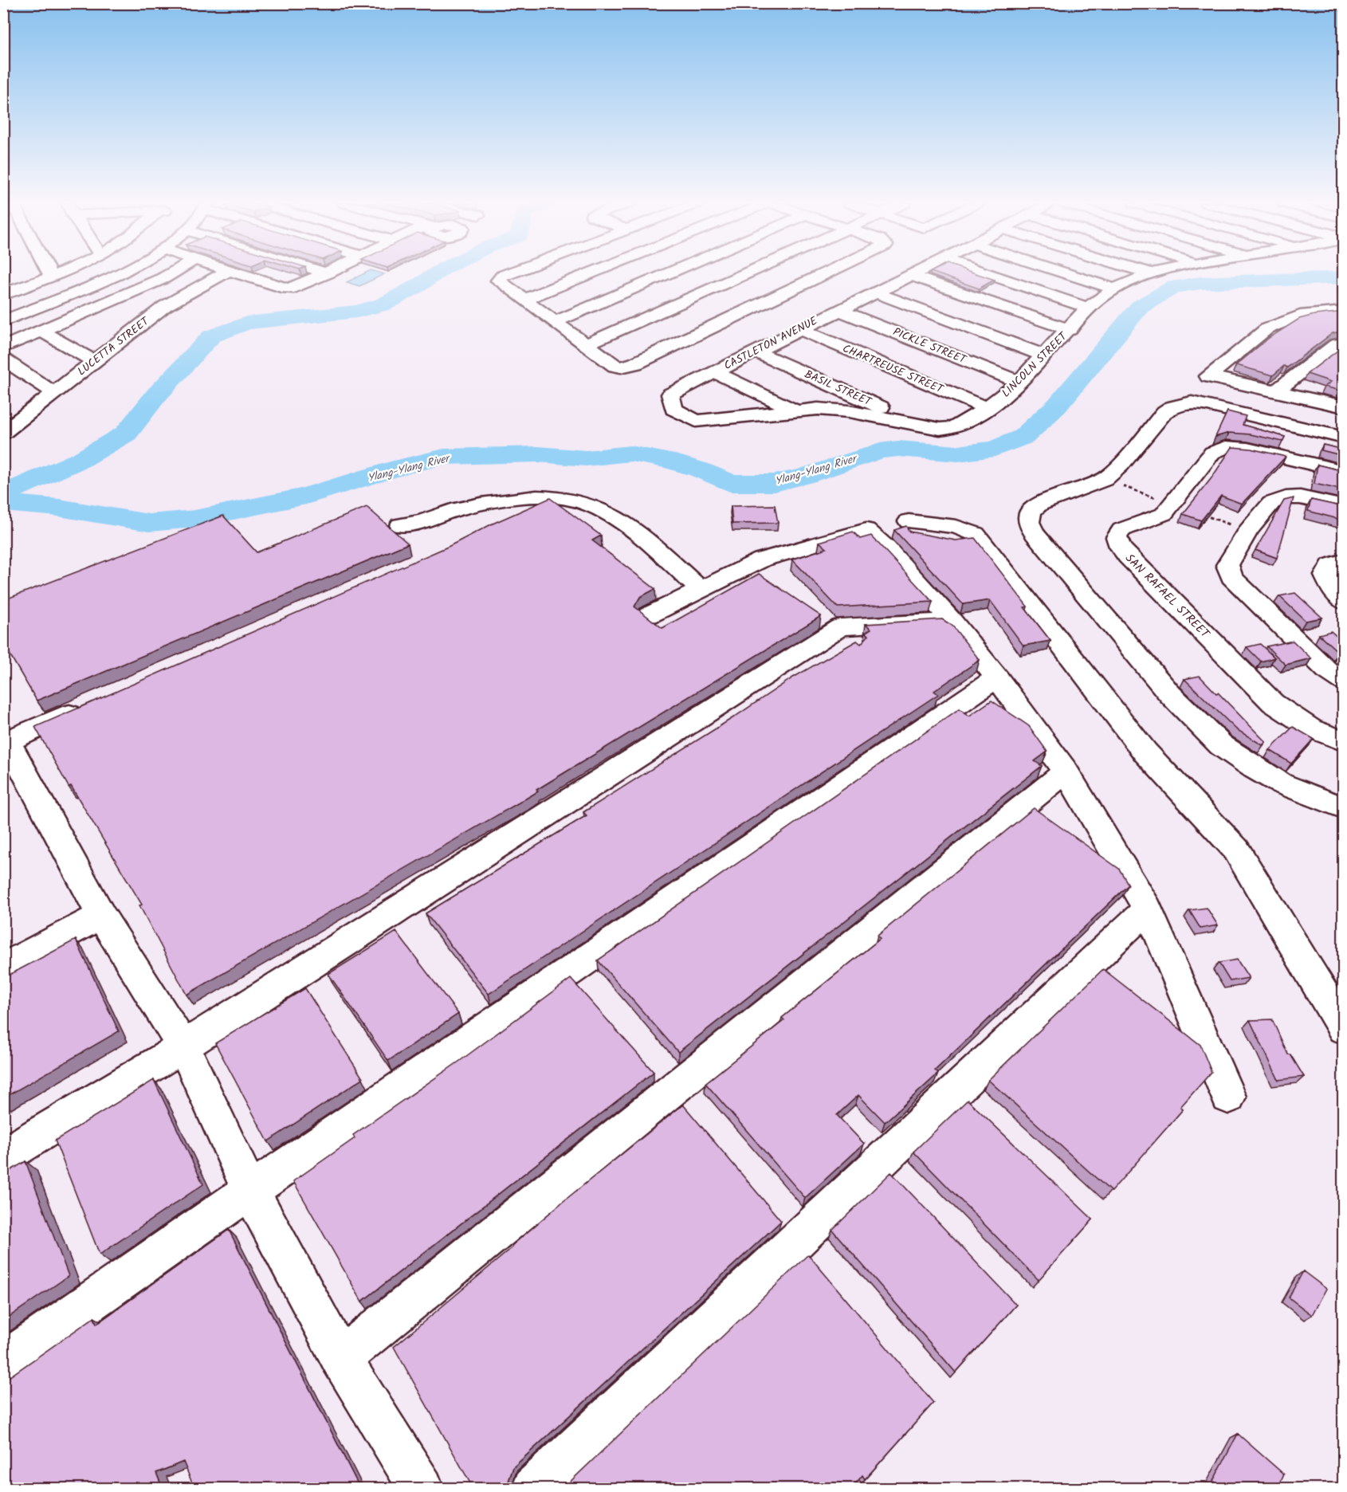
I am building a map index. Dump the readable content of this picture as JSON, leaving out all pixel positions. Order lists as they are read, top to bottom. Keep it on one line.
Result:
{"streets":{"street":["CASTLETON AVENUE","PICKLE STREET","LUCETTA STREET","LINCOLN STREET","CHARTREUSE STREET","BASIL STREET","SAN RAFAEL STREET"]},"crossings":[["CASTLETON AVENUE","PICKLE STREET"],["CASTLETON AVENUE","LINCOLN STREET"],["CASTLETON AVENUE","CHARTREUSE STREET"],["CASTLETON AVENUE","BASIL STREET"],["PICKLE STREET","LINCOLN STREET"],["LINCOLN STREET","CHARTREUSE STREET"],["LINCOLN STREET","BASIL STREET"]],"water":["Ylang-Ylang River"]}
